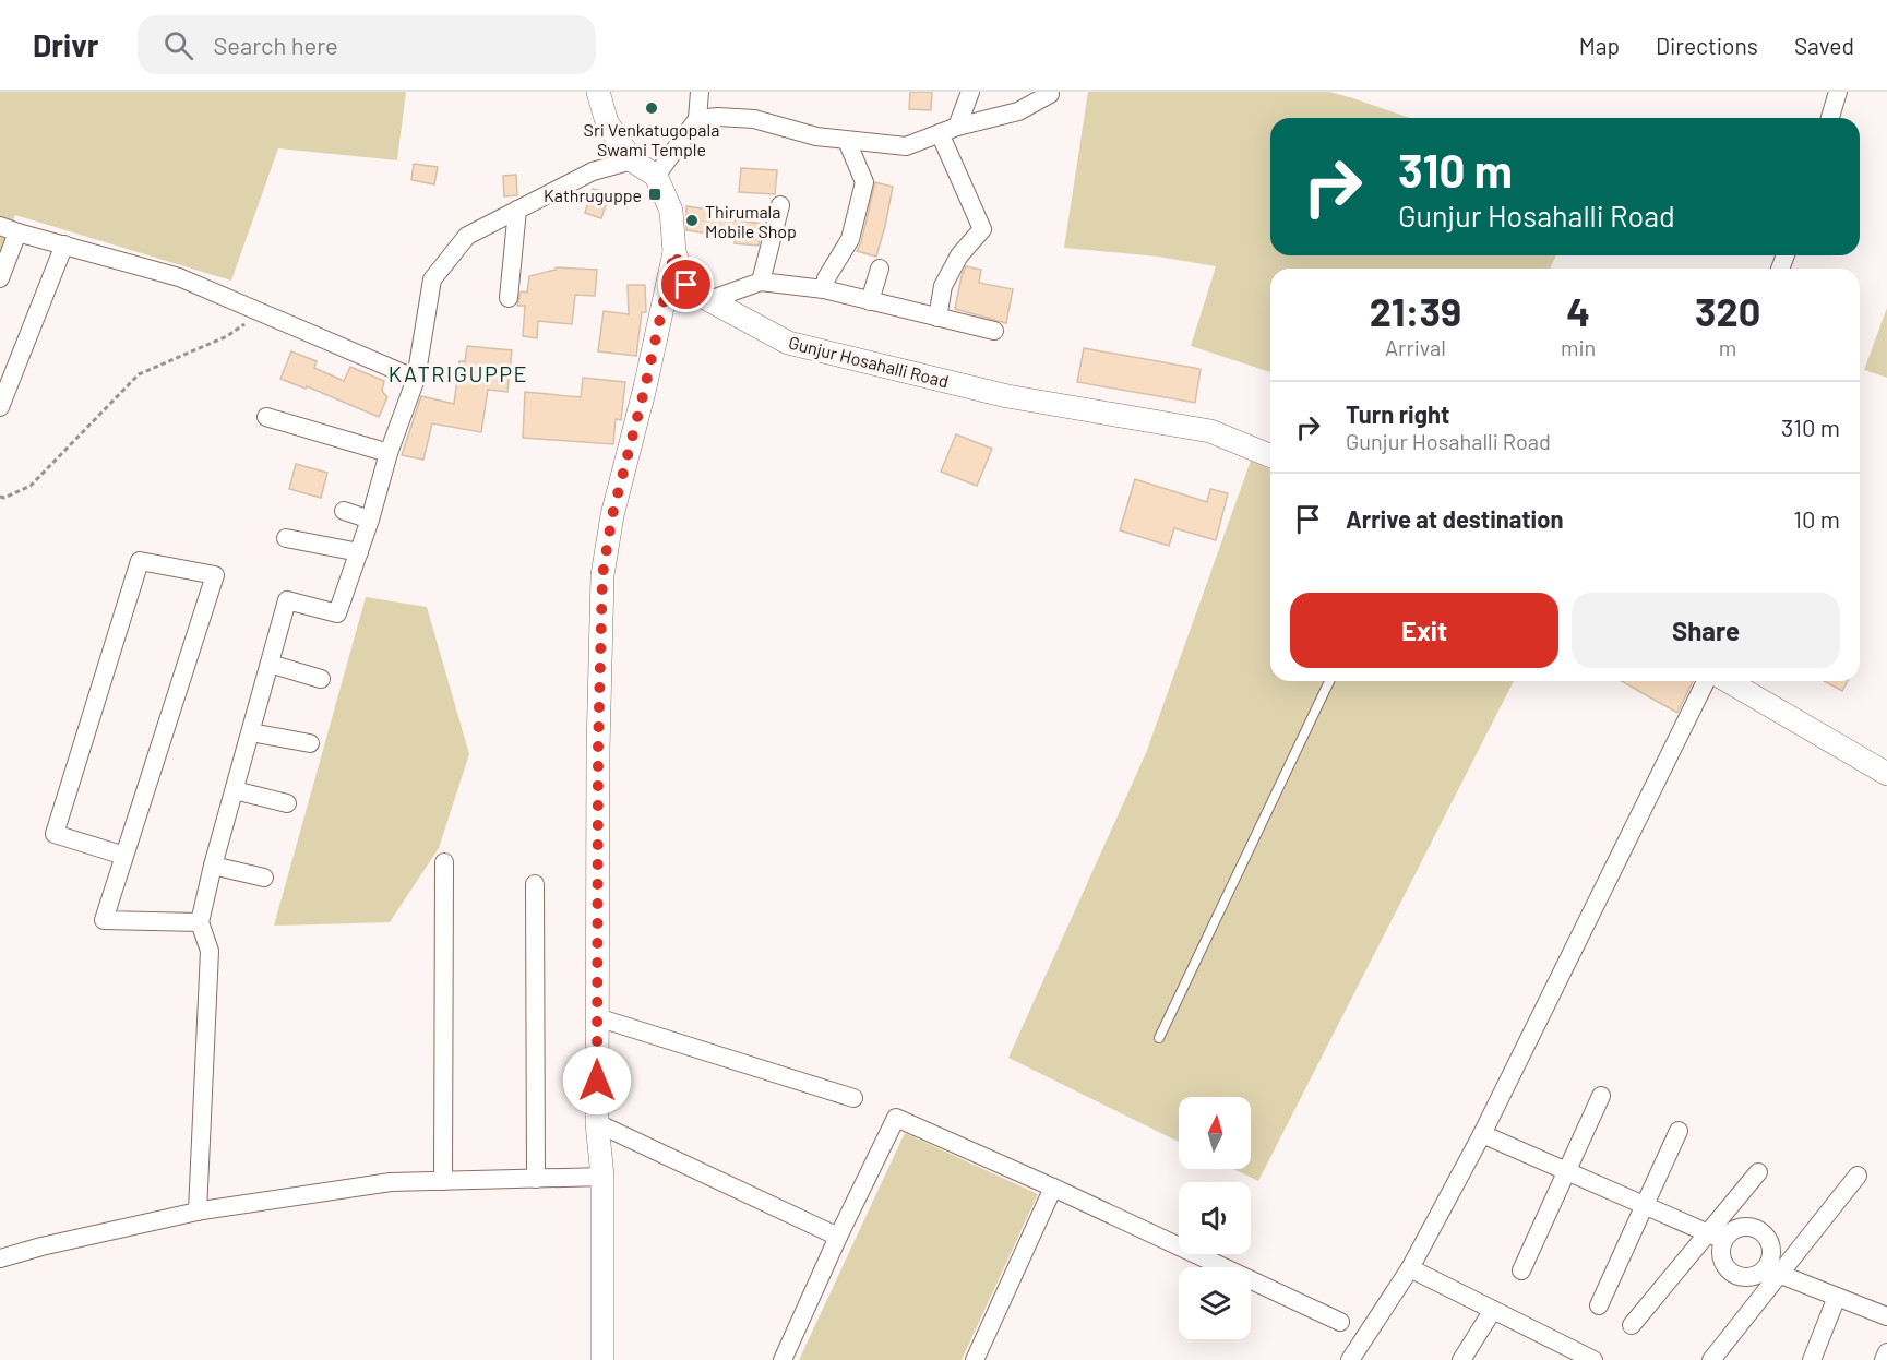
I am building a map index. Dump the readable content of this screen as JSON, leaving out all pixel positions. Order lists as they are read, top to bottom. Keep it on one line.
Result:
{"streets":{"street":["Gunjur Hosahalli Road"]},"districts":["KATRIGUPPE"],"places":{"other":["Sri Venkatugopala Swami Temple","Thirumala Mobile Shop"],"transit":["Kathruguppe"]},"north":"top","page":{"header":"Drivr","search":"Search here","nav":["Map","Directions","Saved"],"turn":["310 m","Gunjur Hosahalli Road"],"eta":["21:39","Arrival","4","min","320","m"],"list":[{"name":"Turn right","note":"Gunjur Hosahalli Road","value":"310 m"},{"name":"Arrive at destination","value":"10 m"}],"buttons":["Exit","Share"]}}
